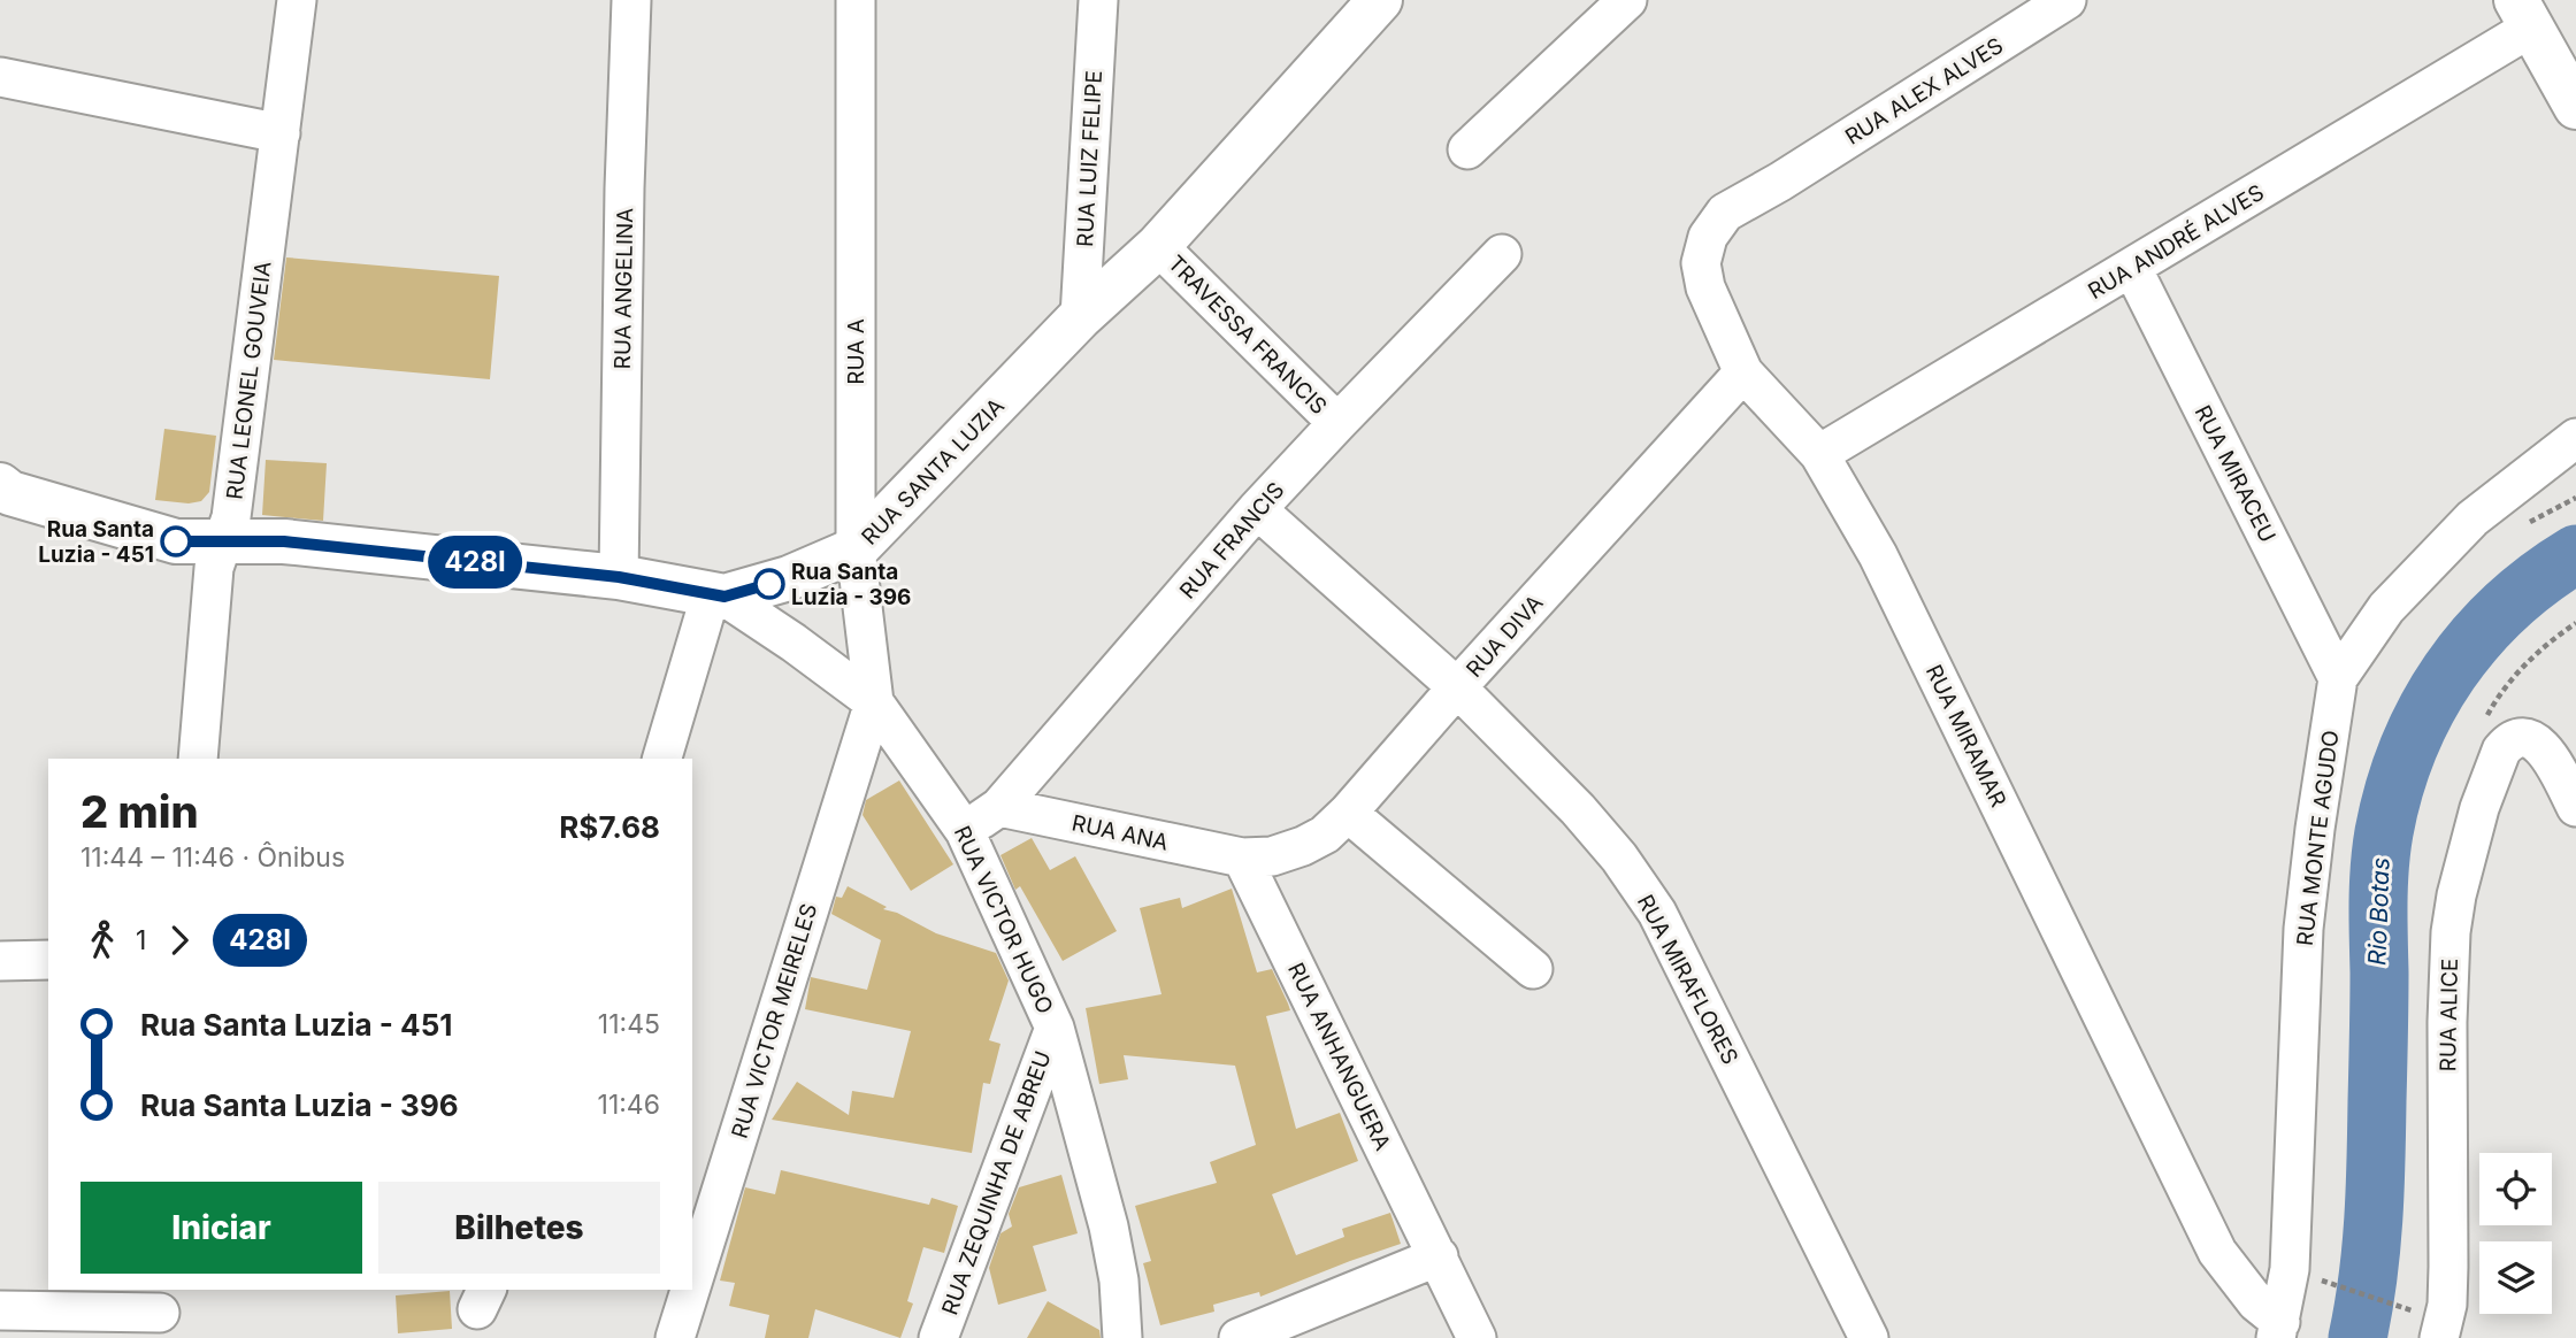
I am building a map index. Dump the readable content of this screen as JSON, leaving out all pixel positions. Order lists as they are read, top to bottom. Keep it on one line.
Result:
{"streets":{"main road":["RUA SANTA LUZIA"],"street":["RUA ALEX ALVES","RUA LUIZ FELIPE","RUA ANDRÉ ALVES","RUA ANGELINA","TRAVESSA FRANCIS","RUA A","RUA LEONEL GOUVEIA","RUA MIRACEU","RUA FRANCIS","RUA DIVA","RUA MIRAMAR","RUA ANA","RUA MONTE AGUDO","RUA VICTOR HUGO","RUA MIRAFLORES","RUA ALICE","RUA VICTOR MEIRELES","RUA ANHANGUERA","RUA ZEQUINHA DE ABREU"]},"crossings":[["RUA ALEX ALVES","RUA MIRAMAR"],["RUA LUIZ FELIPE","RUA SANTA LUZIA"],["RUA ANDRÉ ALVES","RUA MIRACEU"],["RUA ANDRÉ ALVES","RUA MIRAMAR"],["RUA ANGELINA","RUA SANTA LUZIA"],["TRAVESSA FRANCIS","RUA SANTA LUZIA"],["TRAVESSA FRANCIS","RUA FRANCIS"],["RUA A","RUA SANTA LUZIA"],["RUA A","RUA VICTOR HUGO"],["RUA A","RUA VICTOR MEIRELES"],["RUA LEONEL GOUVEIA","RUA SANTA LUZIA"],["RUA SANTA LUZIA","RUA VICTOR HUGO"],["RUA MIRACEU","RUA MONTE AGUDO"],["RUA FRANCIS","RUA ANA"],["RUA FRANCIS","RUA VICTOR HUGO"],["RUA FRANCIS","RUA MIRAFLORES"],["RUA DIVA","RUA MIRAMAR"],["RUA DIVA","RUA ANA"],["RUA DIVA","RUA MIRAFLORES"],["RUA DIVA","RUA ANHANGUERA"],["RUA MIRAMAR","RUA MONTE AGUDO"],["RUA ANA","RUA ANHANGUERA"],["RUA VICTOR HUGO","RUA VICTOR MEIRELES"],["RUA VICTOR HUGO","RUA ZEQUINHA DE ABREU"]],"water":["Rio Botas"],"places":["Rua Santa Luzia - 451","Rua Santa Luzia - 396"],"lines":["bus line 428I"],"page":{"on_map":"428I","heading":["2 min","11:44 – 11:46 · Ônibus","R$7.68"],"legs":["1","428I"],"list":[{"name":"Rua Santa Luzia - 451","value":"11:45"},{"name":"Rua Santa Luzia - 396","value":"11:46"}],"buttons":["Iniciar","Bilhetes"]}}
